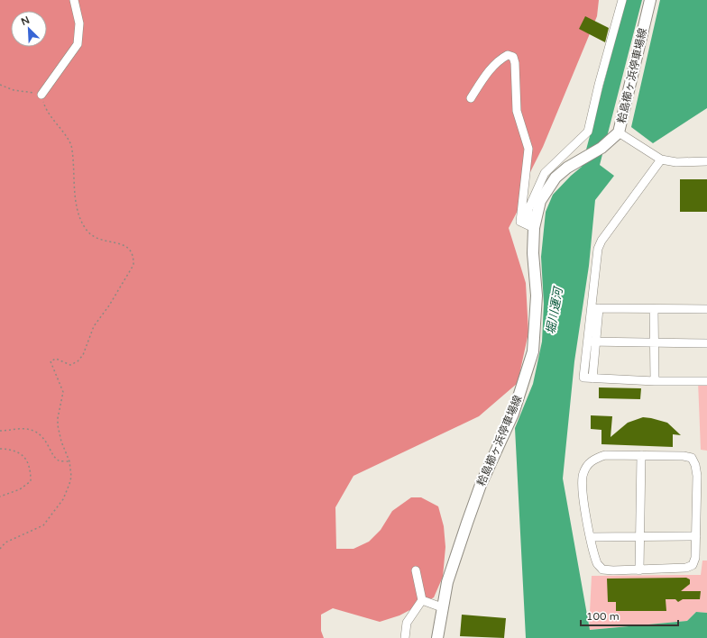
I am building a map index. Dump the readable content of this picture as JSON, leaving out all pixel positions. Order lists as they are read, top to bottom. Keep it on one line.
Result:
{"streets":{"main road":["粭島櫛ヶ浜停車場線"]},"water":["堀川運河"],"scale_bar":"100 m","north":"top left"}
